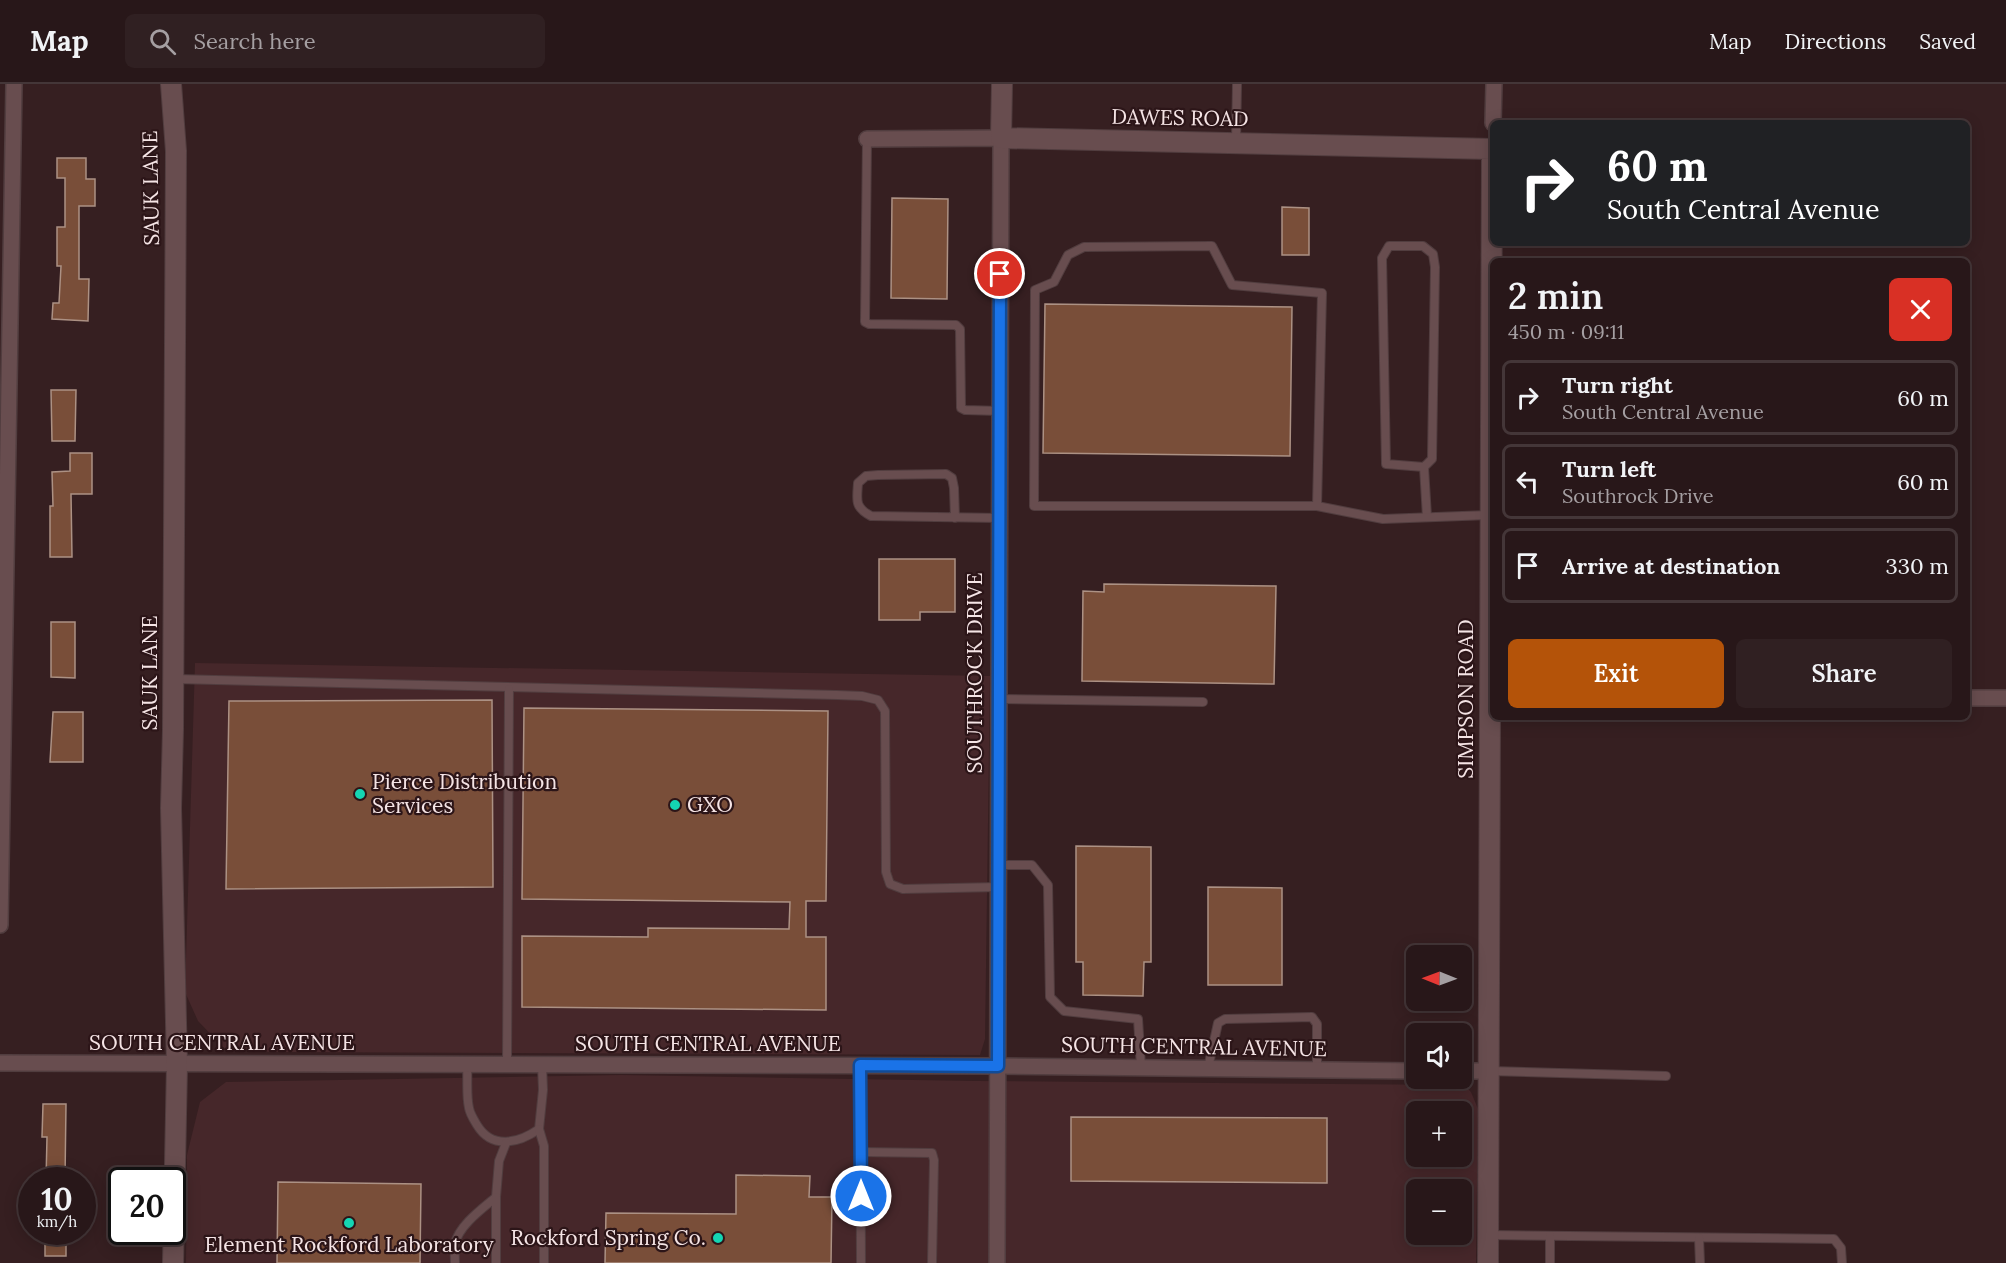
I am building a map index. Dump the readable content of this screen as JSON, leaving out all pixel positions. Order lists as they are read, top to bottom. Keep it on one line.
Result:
{"streets":{"street":["DAWES ROAD","SAUK LANE","SOUTHROCK DRIVE","SIMPSON ROAD","SOUTH CENTRAL AVENUE"]},"crossings":[["DAWES ROAD","SOUTHROCK DRIVE"],["SAUK LANE","SOUTH CENTRAL AVENUE"],["SOUTHROCK DRIVE","SOUTH CENTRAL AVENUE"]],"places":["Pierce Distribution Services","GXO","Element Rockford Laboratory","Rockford Spring Co."],"north":"left","page":{"header":"Map","search":"Search here","nav":["Map","Directions","Saved"],"turn":["60 m","South Central Avenue"],"heading":["2 min","450 m · 09:11"],"list":[{"name":"Turn right","note":"South Central Avenue","value":"60 m"},{"name":"Turn left","note":"Southrock Drive","value":"60 m"},{"name":"Arrive at destination","value":"330 m"}],"buttons":["Exit","Share"],"map_buttons":["+","−"],"speed":"10 km/h","limit":"20"}}
